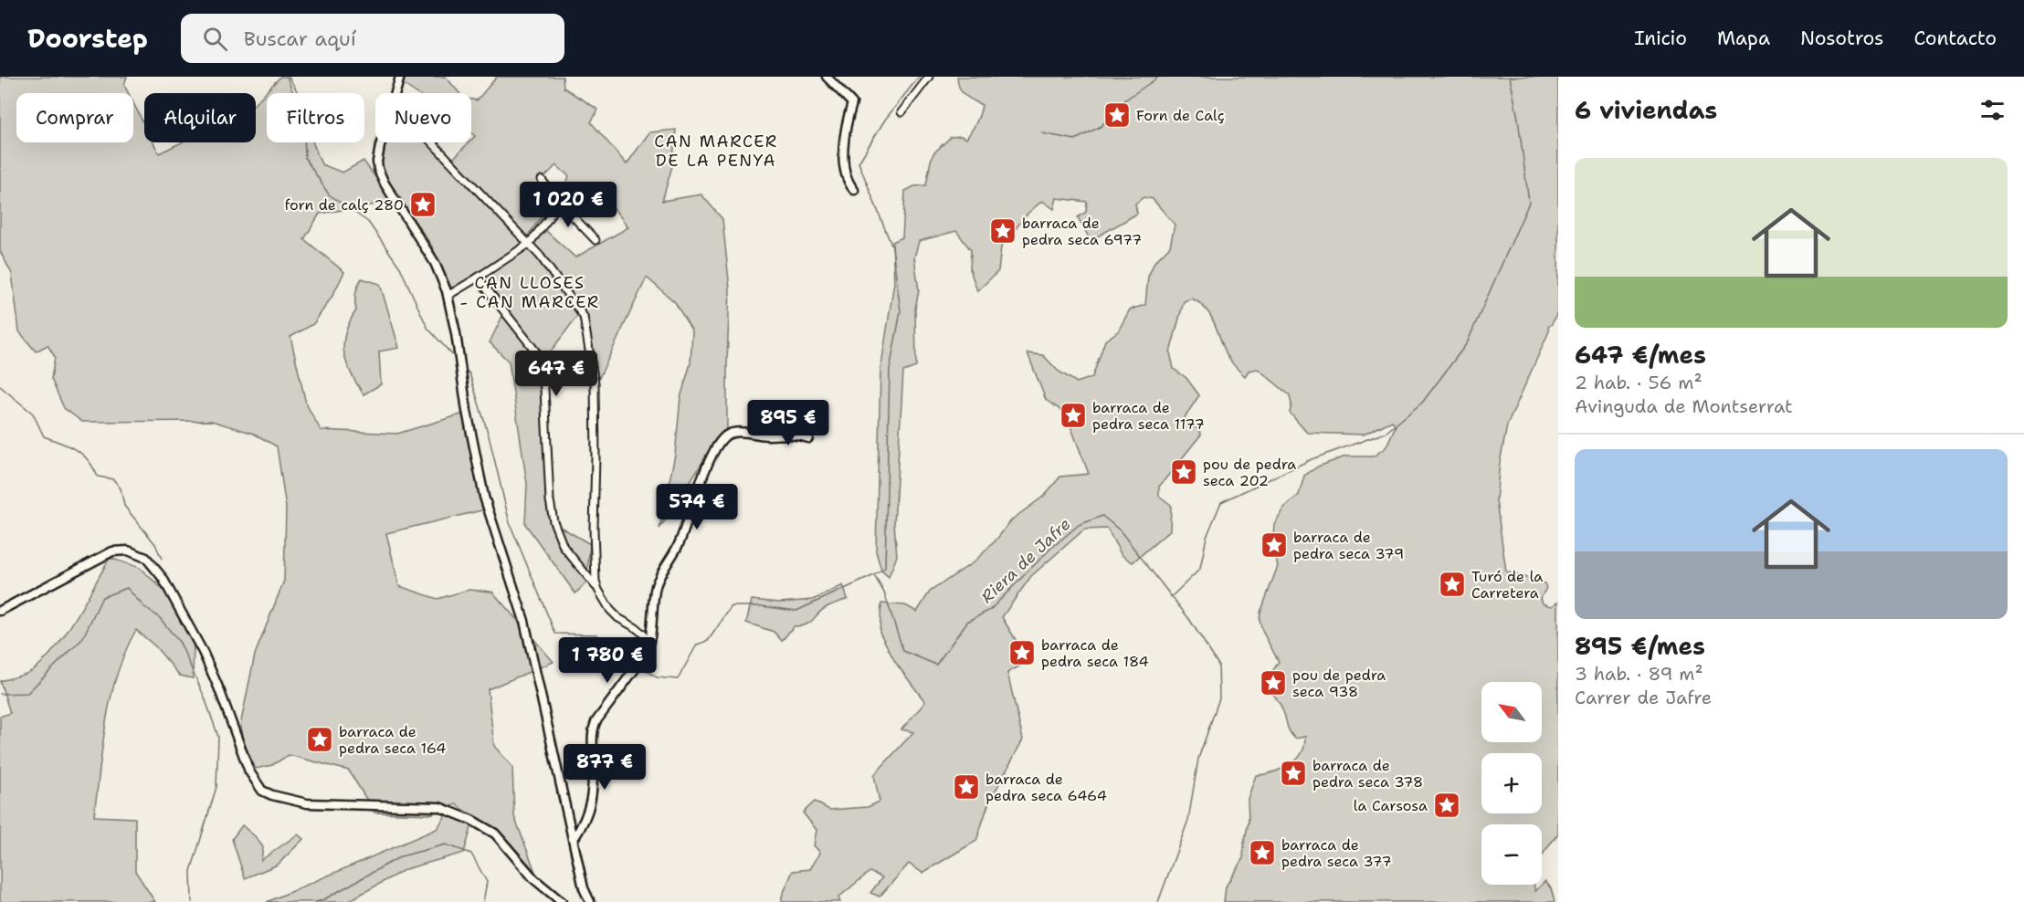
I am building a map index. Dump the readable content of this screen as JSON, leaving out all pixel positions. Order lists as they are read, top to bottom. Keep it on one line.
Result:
{"districts":["CAN MARCER DE LA PENYA","CAN LLOSES - CAN MARCER"],"water":["Riera de Jafre"],"places":{"place":["Forn de Calç","forn de calç 280","barraca de pedra seca 6977","barraca de pedra seca 1177","pou de pedra seca 202","barraca de pedra seca 379","Turó de la Carretera","barraca de pedra seca 184","pou de pedra seca 938","barraca de pedra seca 164","barraca de pedra seca 378","barraca de pedra seca 6464","la Carsosa","barraca de pedra seca 377"]},"north":"top left","page":{"header":"Doorstep","search":"Buscar aquí","nav":["Inicio","Mapa","Nosotros","Contacto"],"heading":"6 viviendas","chip":["Comprar","Alquilar","Filtros","Nuevo"],"list":[{"name":"647 €/mes","note":"2 hab. · 56 m² · Avinguda de Montserrat"},{"name":"895 €/mes","note":"3 hab. · 89 m² · Carrer de Jafre"}],"price":["1 020 €","647 €","895 €","574 €","1 780 €","877 €"],"map_buttons":["+","−"]}}
